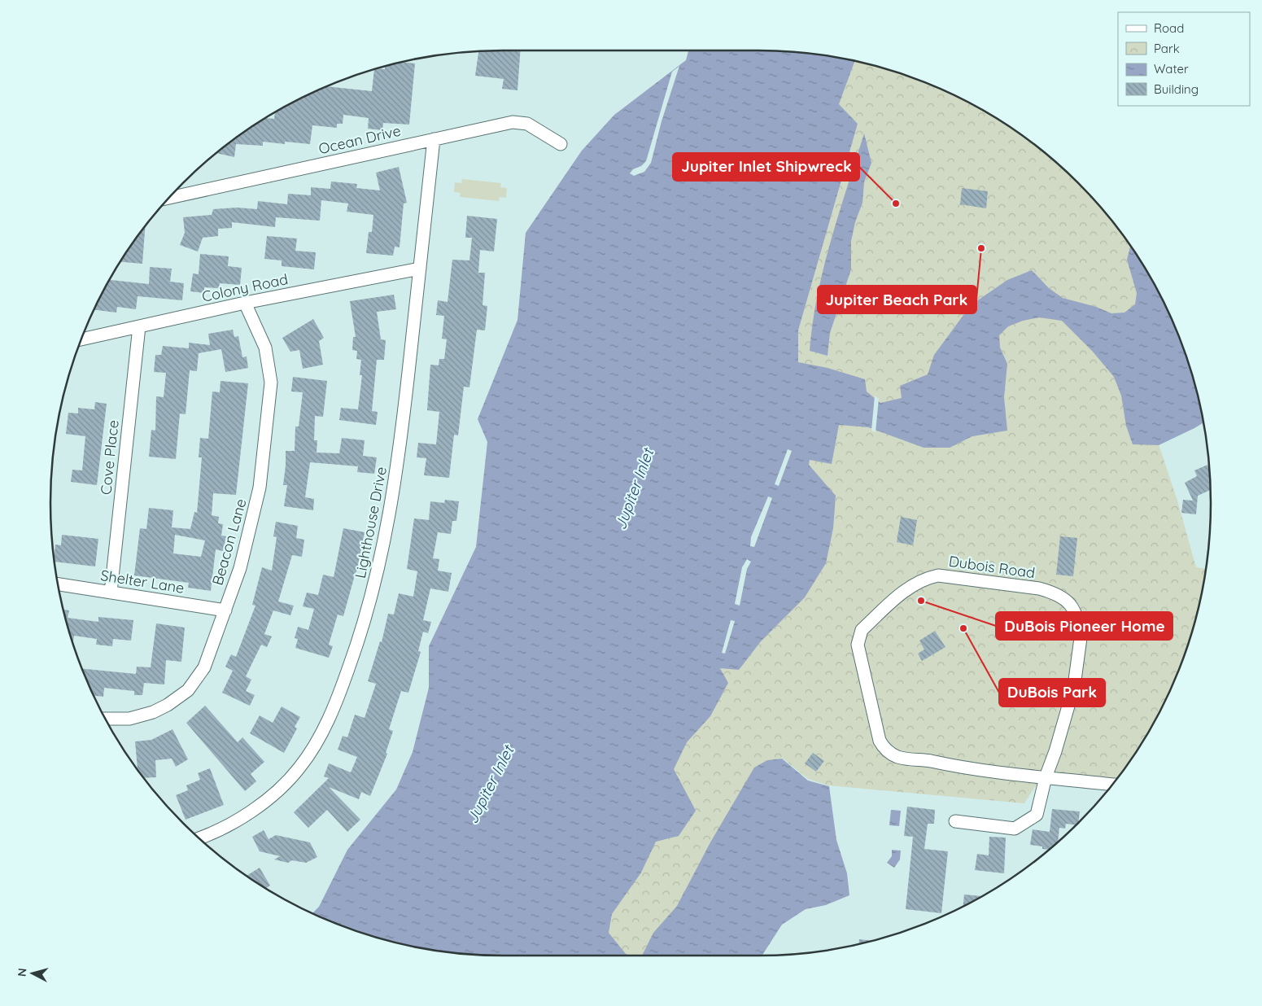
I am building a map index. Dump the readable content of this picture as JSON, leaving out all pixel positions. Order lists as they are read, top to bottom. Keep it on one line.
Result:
{"streets":{"street":["Ocean Drive","Colony Road","Cove Place","Lighthouse Drive","Beacon Lane","Dubois Road","Shelter Lane"]},"crossings":[["Ocean Drive","Lighthouse Drive"],["Colony Road","Cove Place"],["Colony Road","Lighthouse Drive"],["Colony Road","Beacon Lane"],["Cove Place","Shelter Lane"],["Beacon Lane","Shelter Lane"]],"water":["Jupiter Inlet"],"places":["Jupiter Inlet Shipwreck","Jupiter Beach Park","DuBois Pioneer Home","DuBois Park"],"legend":["Road","Park","Water","Building"],"north":"left"}
